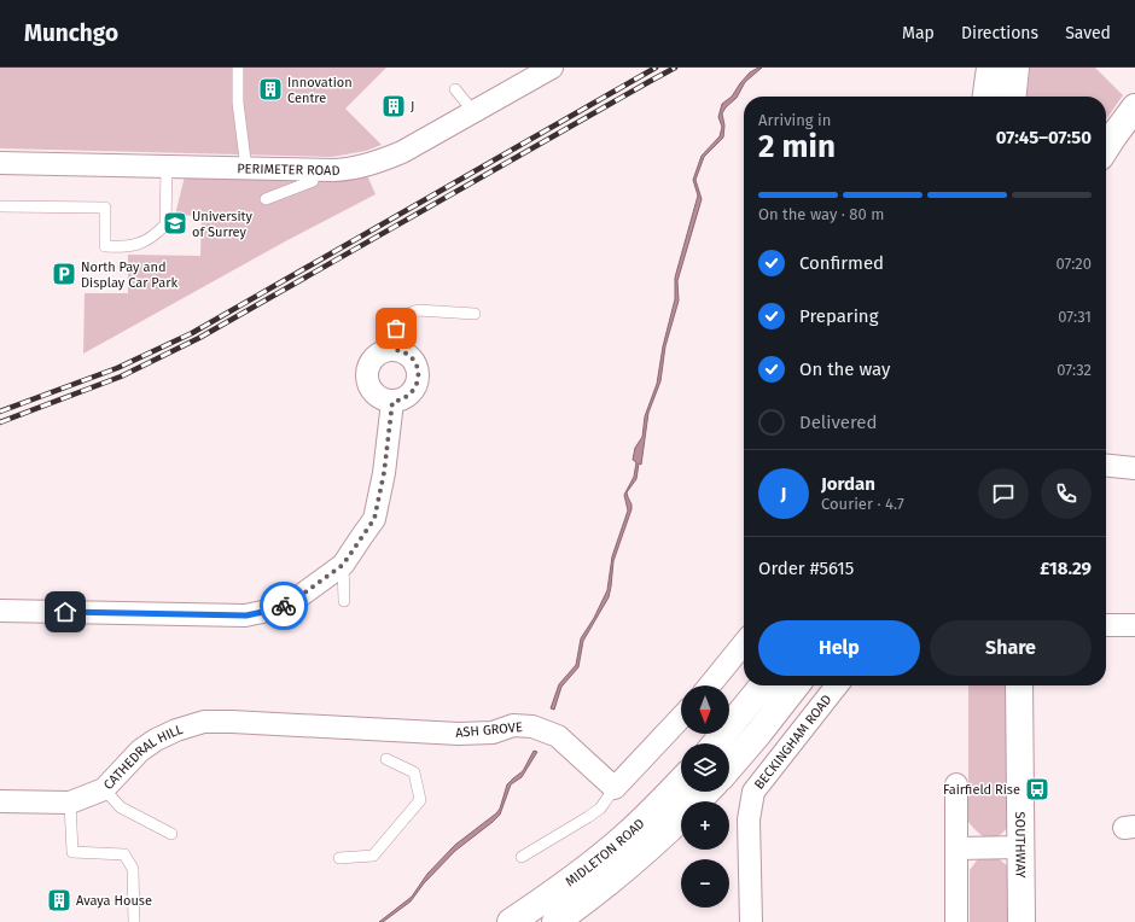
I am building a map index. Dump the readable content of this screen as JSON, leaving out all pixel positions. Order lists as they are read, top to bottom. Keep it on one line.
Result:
{"streets":{"main road":["SOUTHWAY","MIDLETON ROAD"],"street":["PERIMETER ROAD","ASH GROVE","BECKINGHAM ROAD","CATHEDRAL HILL"]},"crossings":[["ASH GROVE","CATHEDRAL HILL"]],"places":{"building":["Innovation Centre","J","Avaya House"],"school or university":["University of Surrey"],"parking":["North Pay and Display Car Park"],"bus stop":["Fairfield Rise"]},"north":"bottom","page":{"header":"Munchgo","nav":["Map","Directions","Saved"],"heading":["2 min","Arriving in","07:45–07:50"],"panel":["Jordan","Courier · 4.7","Order #5615","£18.29"],"bar":"On the way · 80 m","list":[["Confirmed","07:20"],["Preparing","07:31"],["On the way","07:32"],"Delivered"],"round":"J","buttons":["Help","Share"],"map_buttons":["+","−"]}}
